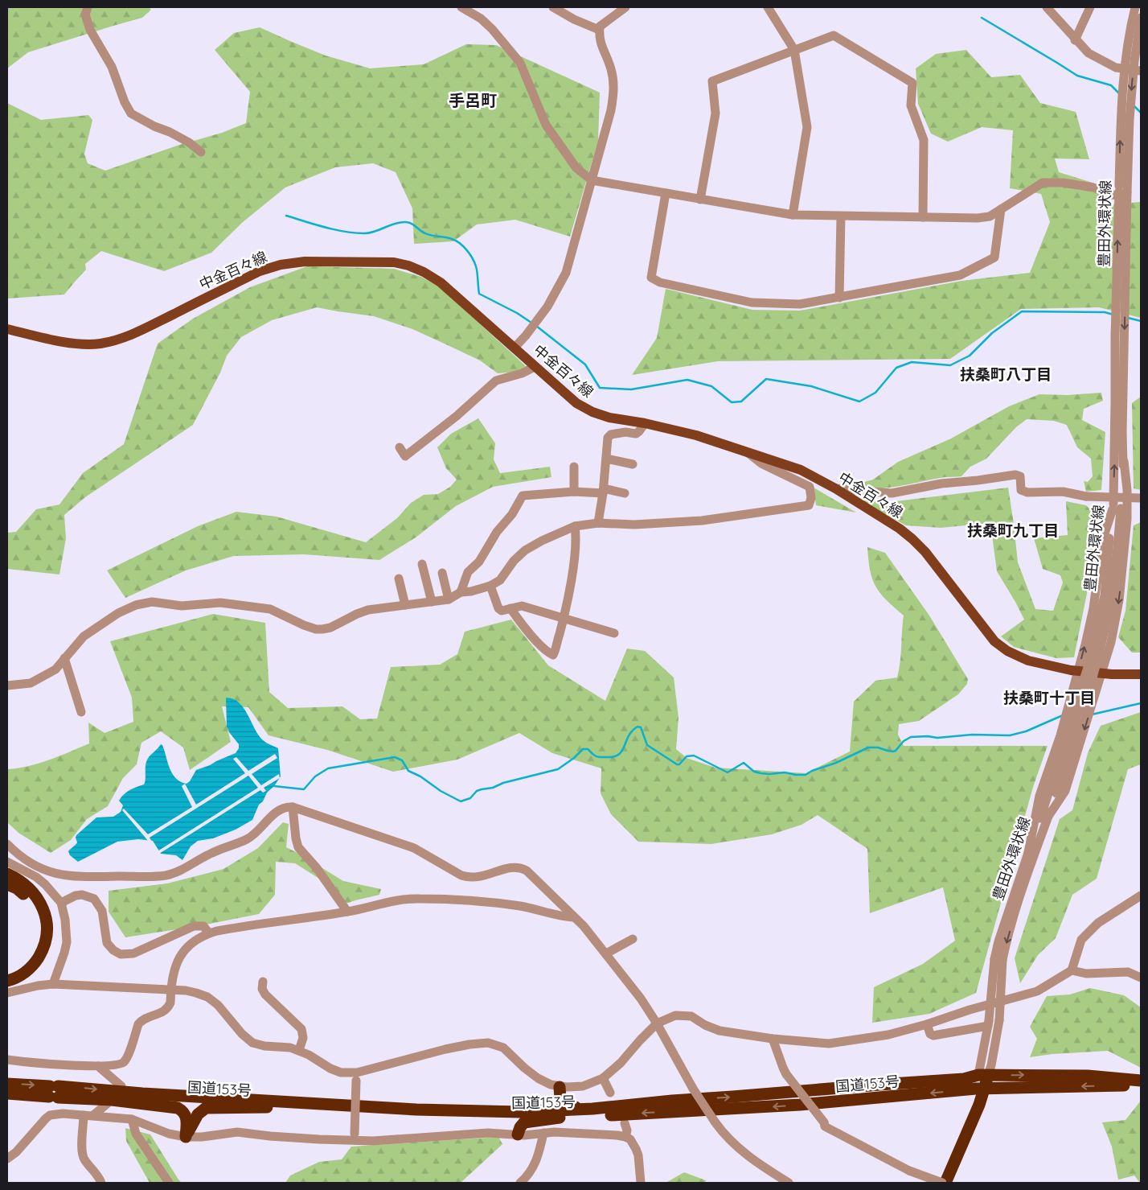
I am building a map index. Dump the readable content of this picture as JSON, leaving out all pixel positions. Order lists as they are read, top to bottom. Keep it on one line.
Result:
{"streets":{"highway":["国道153号"],"main road":["中金百々線"],"street":["豊田外環状線"]},"crossings":[["豊田外環状線","国道153号"]],"districts":["手呂町","扶桑町八丁目","扶桑町九丁目","扶桑町十丁目"]}
